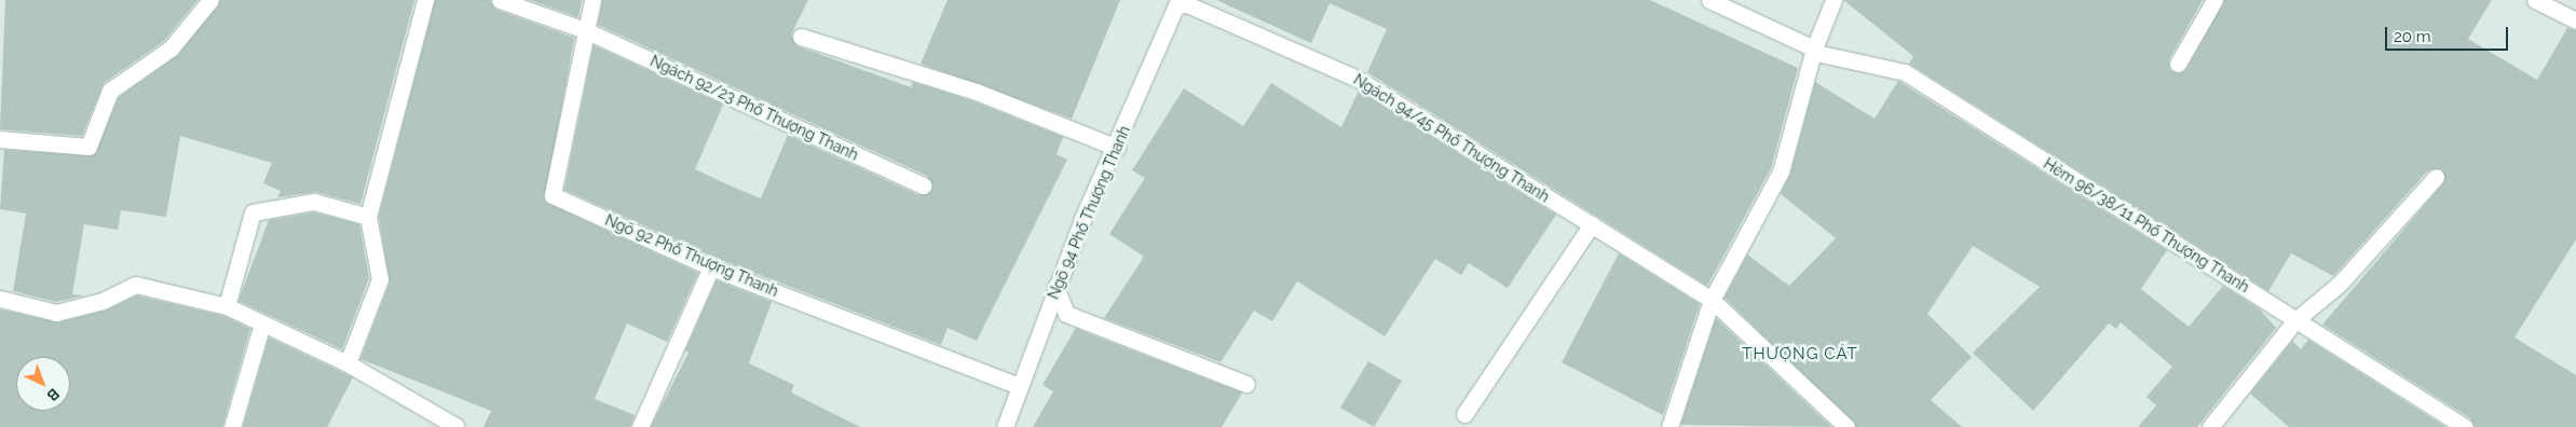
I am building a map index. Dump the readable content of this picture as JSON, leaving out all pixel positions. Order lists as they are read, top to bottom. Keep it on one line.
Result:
{"streets":{"street":["Ngách 92/23 Phố Thượng Thanh","Ngách 94/45 Phố Thượng Thanh","Ngõ 94 Phố Thượng Thanh","Hẻm 96/38/11 Phố Thượng Thanh","Ngõ 92 Phố Thượng Thanh"]},"crossings":[["Ngách 92/23 Phố Thượng Thanh","Ngõ 92 Phố Thượng Thanh"],["Ngách 94/45 Phố Thượng Thanh","Ngõ 94 Phố Thượng Thanh"],["Ngõ 94 Phố Thượng Thanh","Ngõ 92 Phố Thượng Thanh"]],"districts":["THƯỢNG CÁT"],"scale_bar":"20 m","north":"bottom right"}
